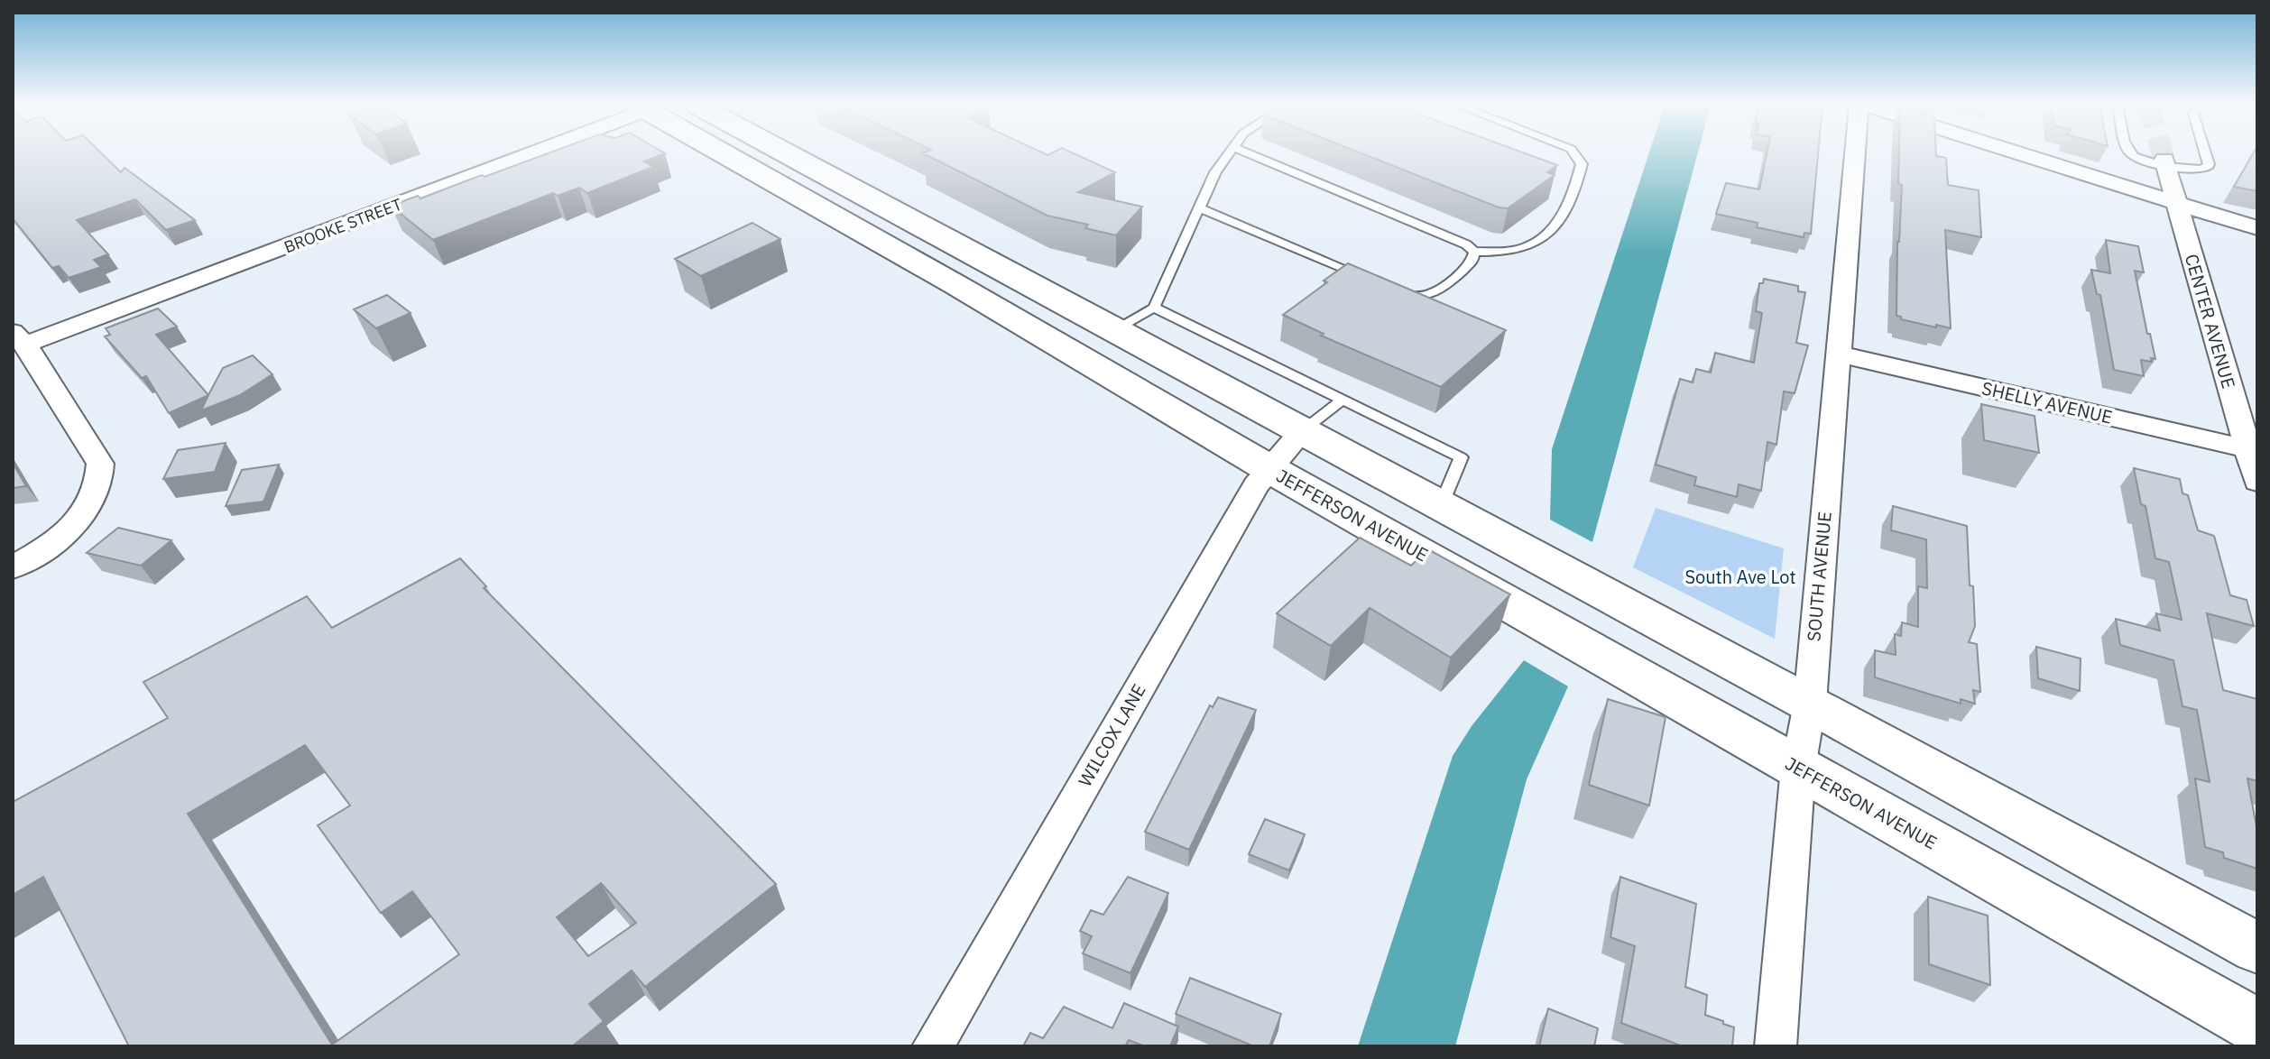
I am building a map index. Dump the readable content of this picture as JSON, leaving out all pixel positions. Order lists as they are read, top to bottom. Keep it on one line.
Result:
{"streets":{"main road":["JEFFERSON AVENUE"],"street":["BROOKE STREET","CENTER AVENUE","SHELLY AVENUE","SOUTH AVENUE","WILCOX LANE"]},"crossings":[["CENTER AVENUE","SHELLY AVENUE"],["SHELLY AVENUE","SOUTH AVENUE"],["JEFFERSON AVENUE","SOUTH AVENUE"],["JEFFERSON AVENUE","WILCOX LANE"]],"parks":["South Ave Lot"]}
